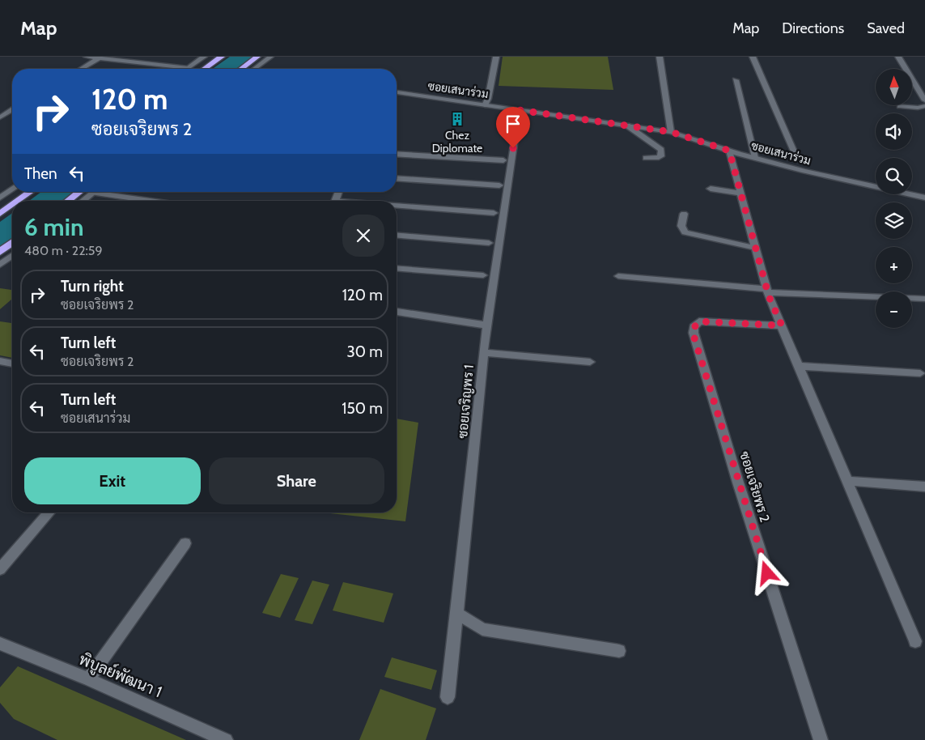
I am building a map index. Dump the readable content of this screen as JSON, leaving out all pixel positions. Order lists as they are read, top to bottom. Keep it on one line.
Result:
{"streets":{"street":["ซอยเสนาร่วม","ซอยเจริญพร 1","ซอยเจริยพร 2","พิบูลย์พัฒนา 1"]},"crossings":[["ซอยเสนาร่วม","ซอยเจริญพร 1"]],"places":{"building":["Chez Diplomate"]},"north":"top","page":{"header":"Map","nav":["Map","Directions","Saved"],"map_buttons":["+","−"],"turn":["120 m","ซอยเจริยพร 2"],"then":"Then","heading":["6 min","480 m · 22:59"],"list":[{"name":"Turn right","note":"ซอยเจริยพร 2","value":"120 m"},{"name":"Turn left","note":"ซอยเจริยพร 2","value":"30 m"},{"name":"Turn left","note":"ซอยเสนาร่วม","value":"150 m"}],"buttons":["Exit","Share"]}}
